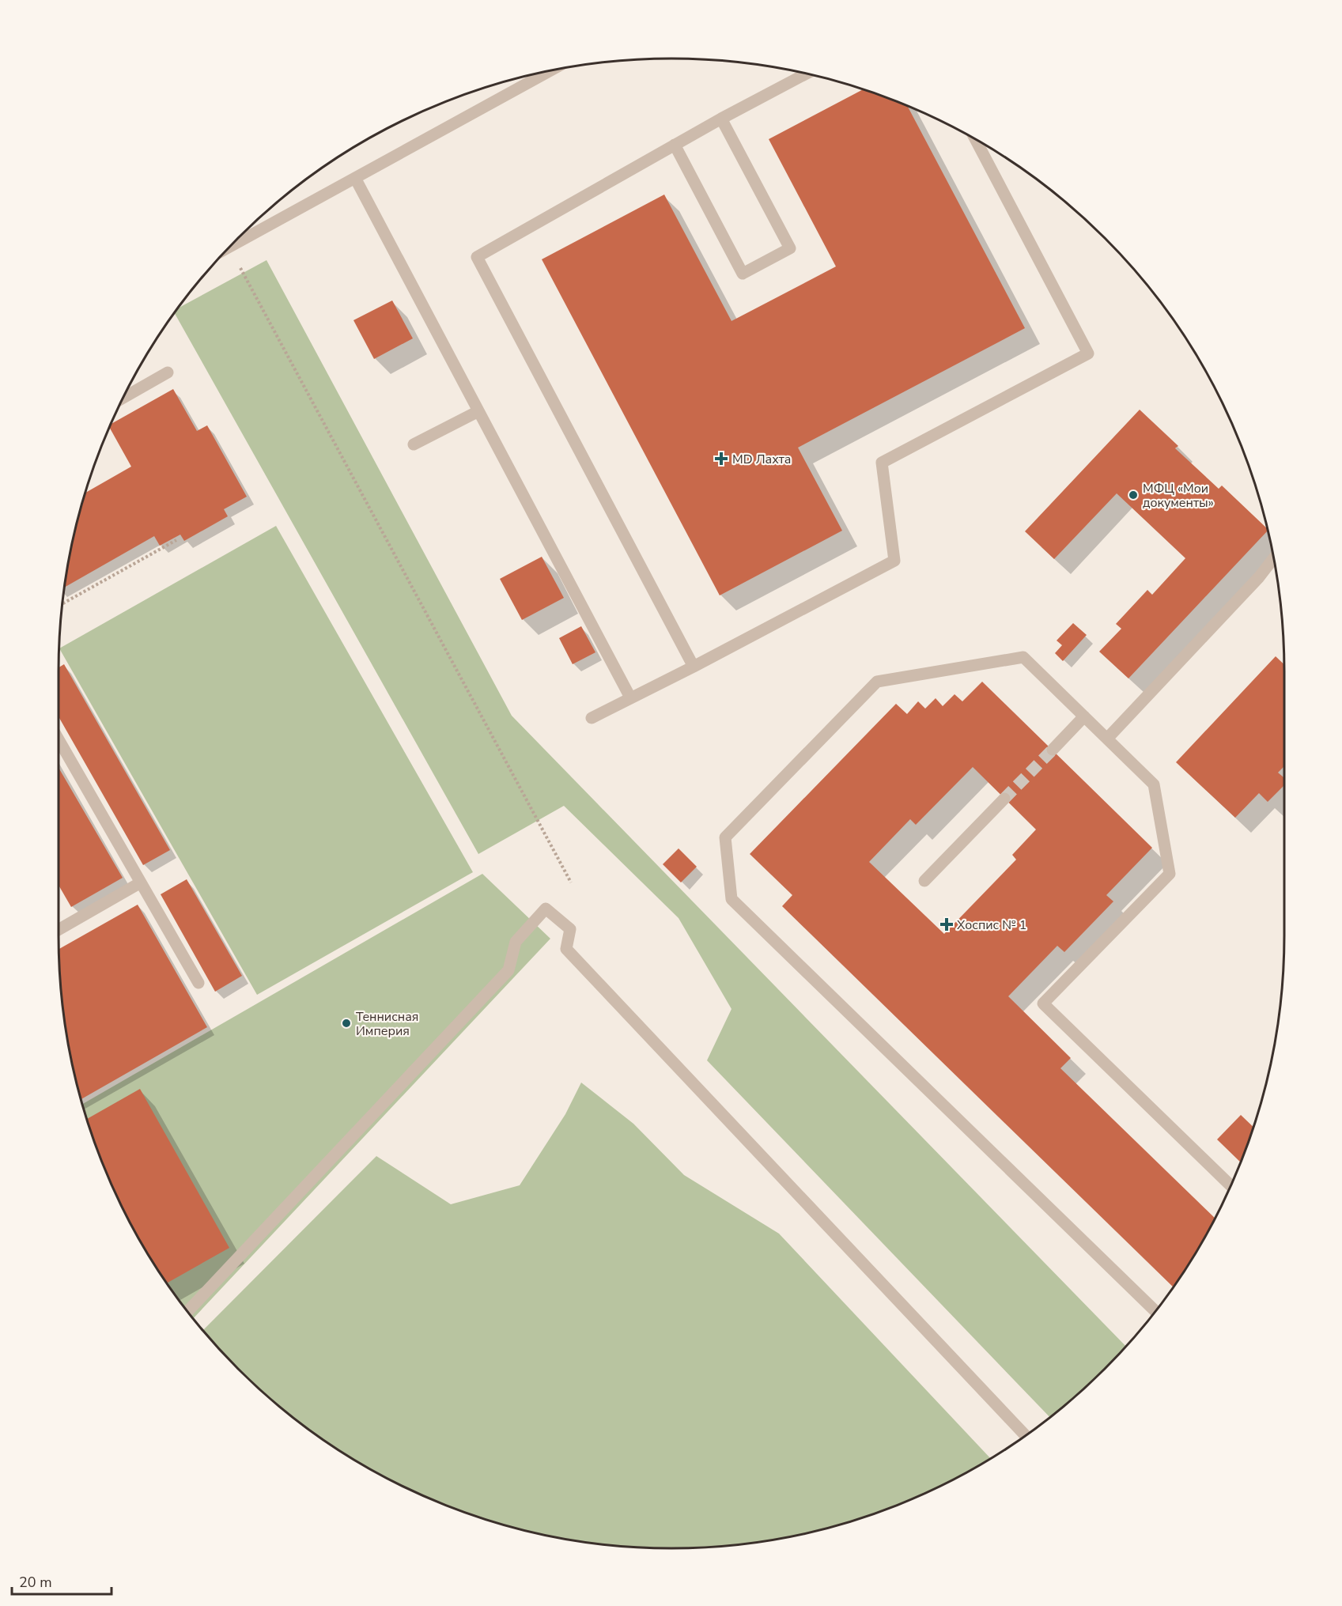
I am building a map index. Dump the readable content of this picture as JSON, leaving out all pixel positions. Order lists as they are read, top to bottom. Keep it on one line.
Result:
{"places":{"health":["MD Лахта","Хоспис № 1"],"other":["МФЦ «Мои документы»","Теннисная Империя"]},"scale_bar":"20 m"}
